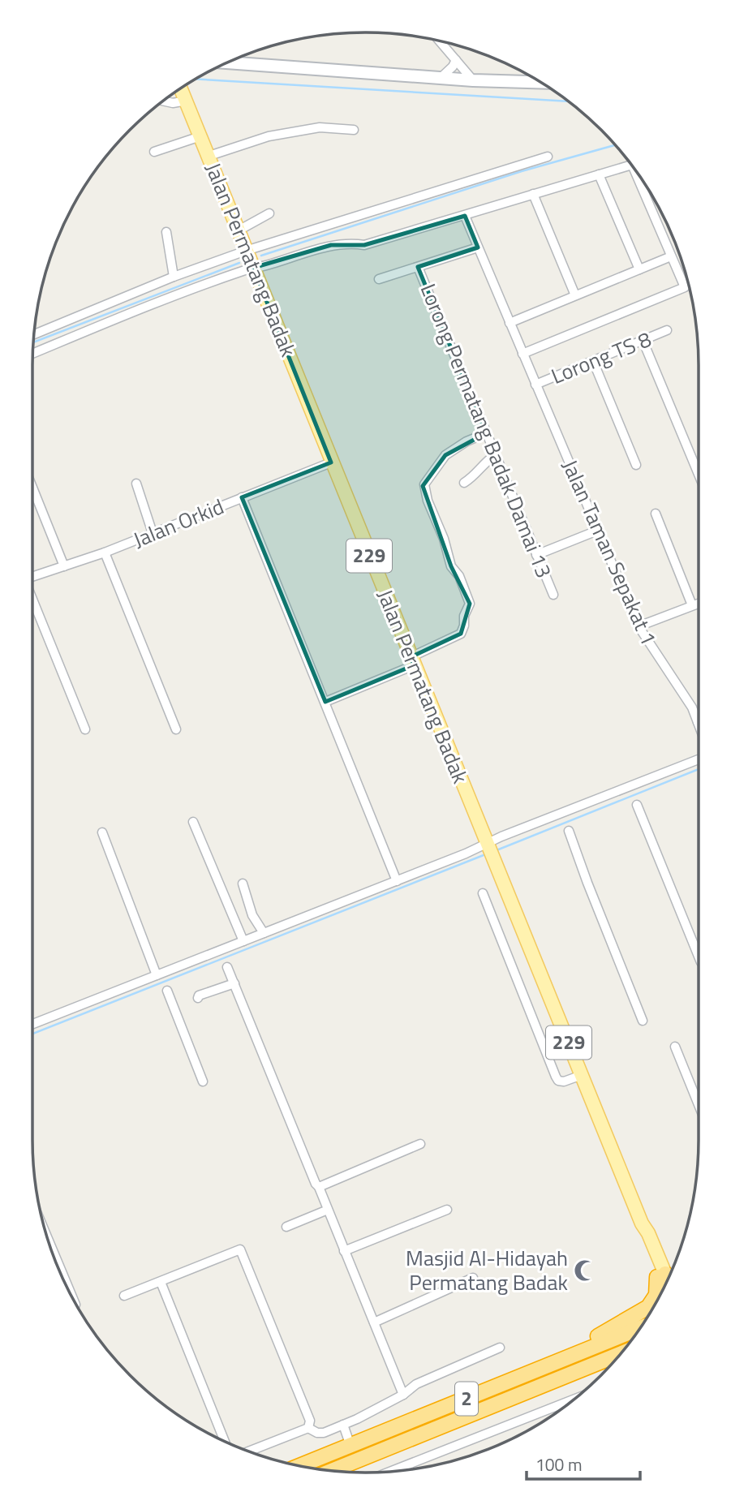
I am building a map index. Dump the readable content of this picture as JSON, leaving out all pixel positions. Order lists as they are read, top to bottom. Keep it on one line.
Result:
{"streets":{"highway":["2"],"main road":["Jalan Permatang Badak","229"],"street":["Lorong TS 8","Lorong Permatang Badak Damai 13","Jalan Orkid","Jalan Taman Sepakat 1"]},"crossings":[["Jalan Permatang Badak","Jalan Orkid"],["Lorong TS 8","Jalan Taman Sepakat 1"]],"places":{"mosque":["Masjid Al-Hidayah Permatang Badak"]},"scale_bar":"100 m"}
